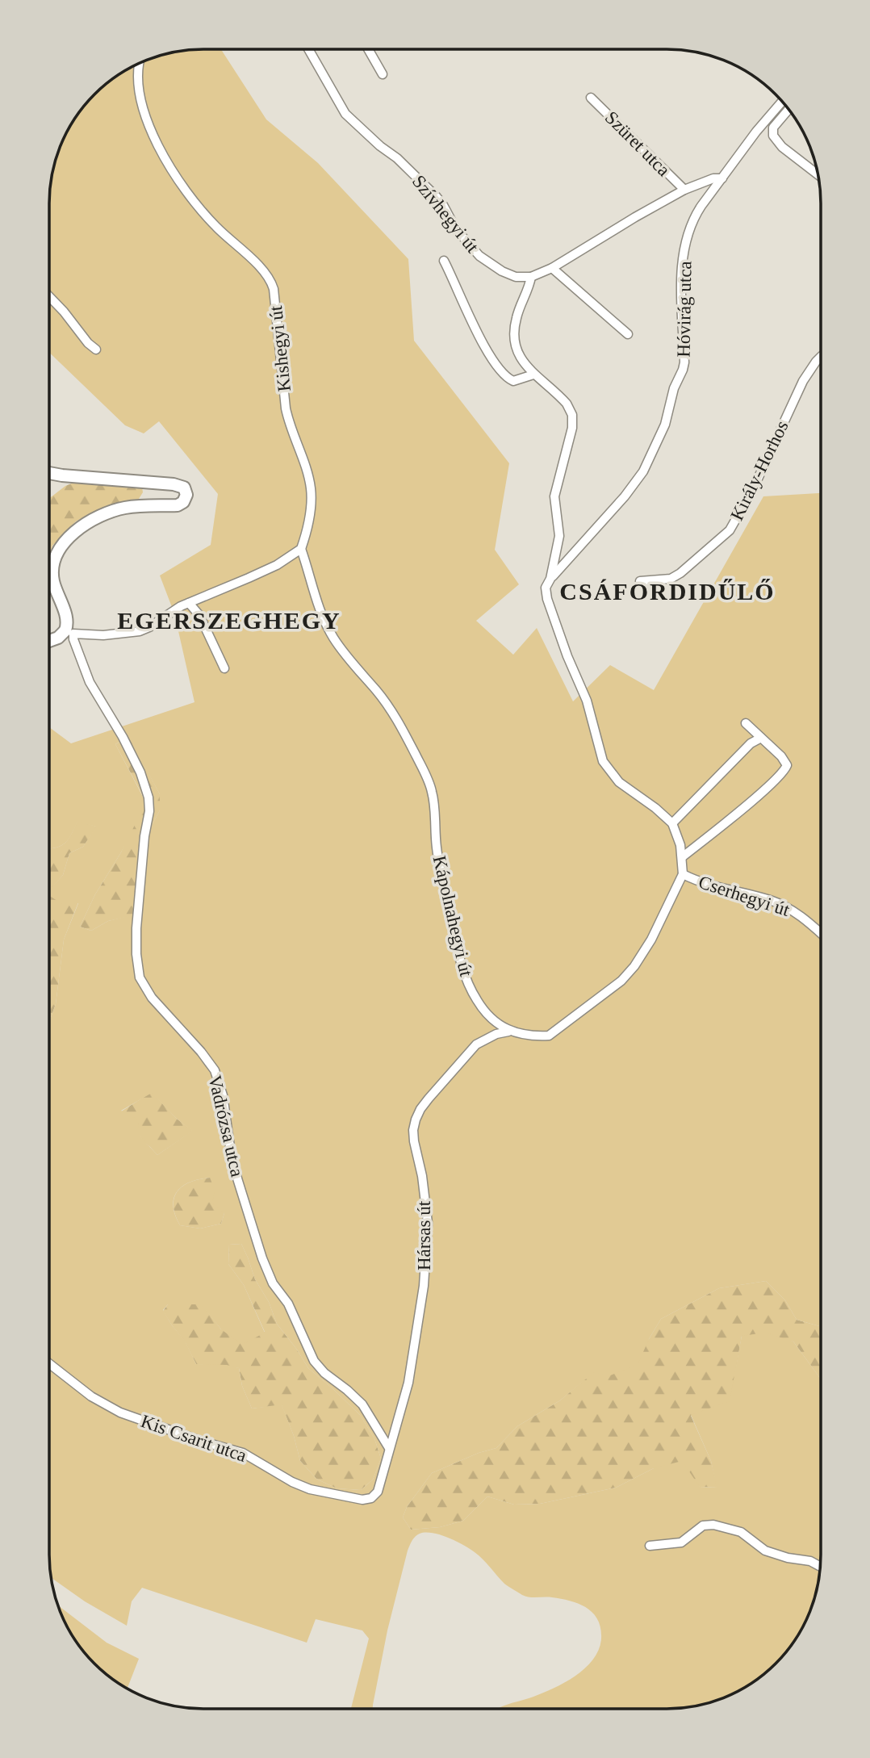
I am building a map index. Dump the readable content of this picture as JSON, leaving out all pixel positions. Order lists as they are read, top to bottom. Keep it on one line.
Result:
{"streets":{"street":["Szüret utca","Szívhegyi út","Hóvirág utca","Kishegyi út","Király-Horhos","Cserhegyi út","Kápolnahegyi út","Vadrózsa utca","Hársas út","Kis Csarit utca"]},"crossings":[["Kishegyi út","Kápolnahegyi út"],["Kápolnahegyi út","Hársas út"],["Vadrózsa utca","Hársas út"],["Vadrózsa utca","Kis Csarit utca"],["Hársas út","Kis Csarit utca"]],"districts":["CSÁFORDIDŰLŐ","EGERSZEGHEGY"]}
